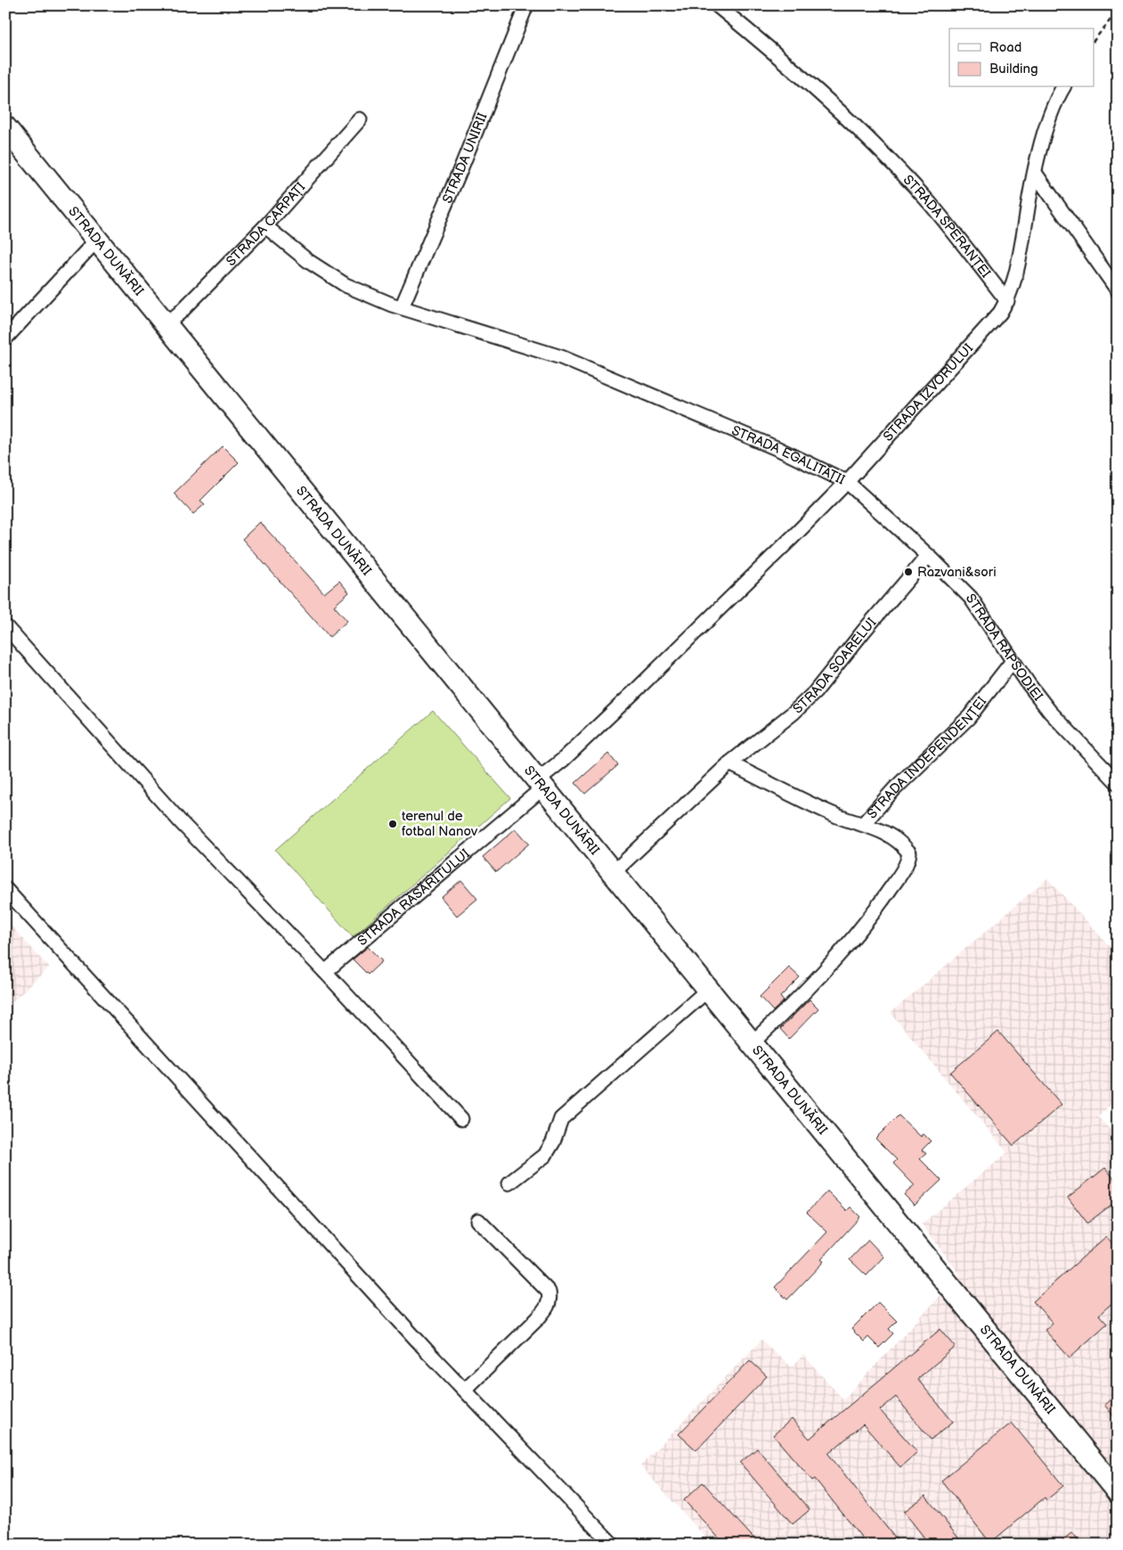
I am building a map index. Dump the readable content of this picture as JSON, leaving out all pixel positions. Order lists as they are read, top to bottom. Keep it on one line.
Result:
{"streets":{"main road":["STRADA DUNĂRII"],"street":["STRADA UNIRII","STRADA CARPAȚI","STRADA SPERANȚEI","STRADA IZVORULUI","STRADA EGALITĂȚII","STRADA RAPSODIEI","STRADA SOARELUI","STRADA INDEPENDENȚEI","STRADA RĂSĂRITULUI"]},"crossings":[["STRADA UNIRII","STRADA EGALITĂȚII"],["STRADA CARPAȚI","STRADA DUNĂRII"],["STRADA CARPAȚI","STRADA EGALITĂȚII"],["STRADA SPERANȚEI","STRADA IZVORULUI"],["STRADA DUNĂRII","STRADA EGALITĂȚII"],["STRADA DUNĂRII","STRADA SOARELUI"],["STRADA DUNĂRII","STRADA INDEPENDENȚEI"],["STRADA DUNĂRII","STRADA RĂSĂRITULUI"],["STRADA IZVORULUI","STRADA EGALITĂȚII"],["STRADA IZVORULUI","STRADA RAPSODIEI"],["STRADA EGALITĂȚII","STRADA RAPSODIEI"],["STRADA EGALITĂȚII","STRADA RĂSĂRITULUI"],["STRADA RAPSODIEI","STRADA SOARELUI"],["STRADA RAPSODIEI","STRADA INDEPENDENȚEI"]],"places":["Razvani&sori","terenul de fotbal Nanov"],"legend":["Road","Building"]}
